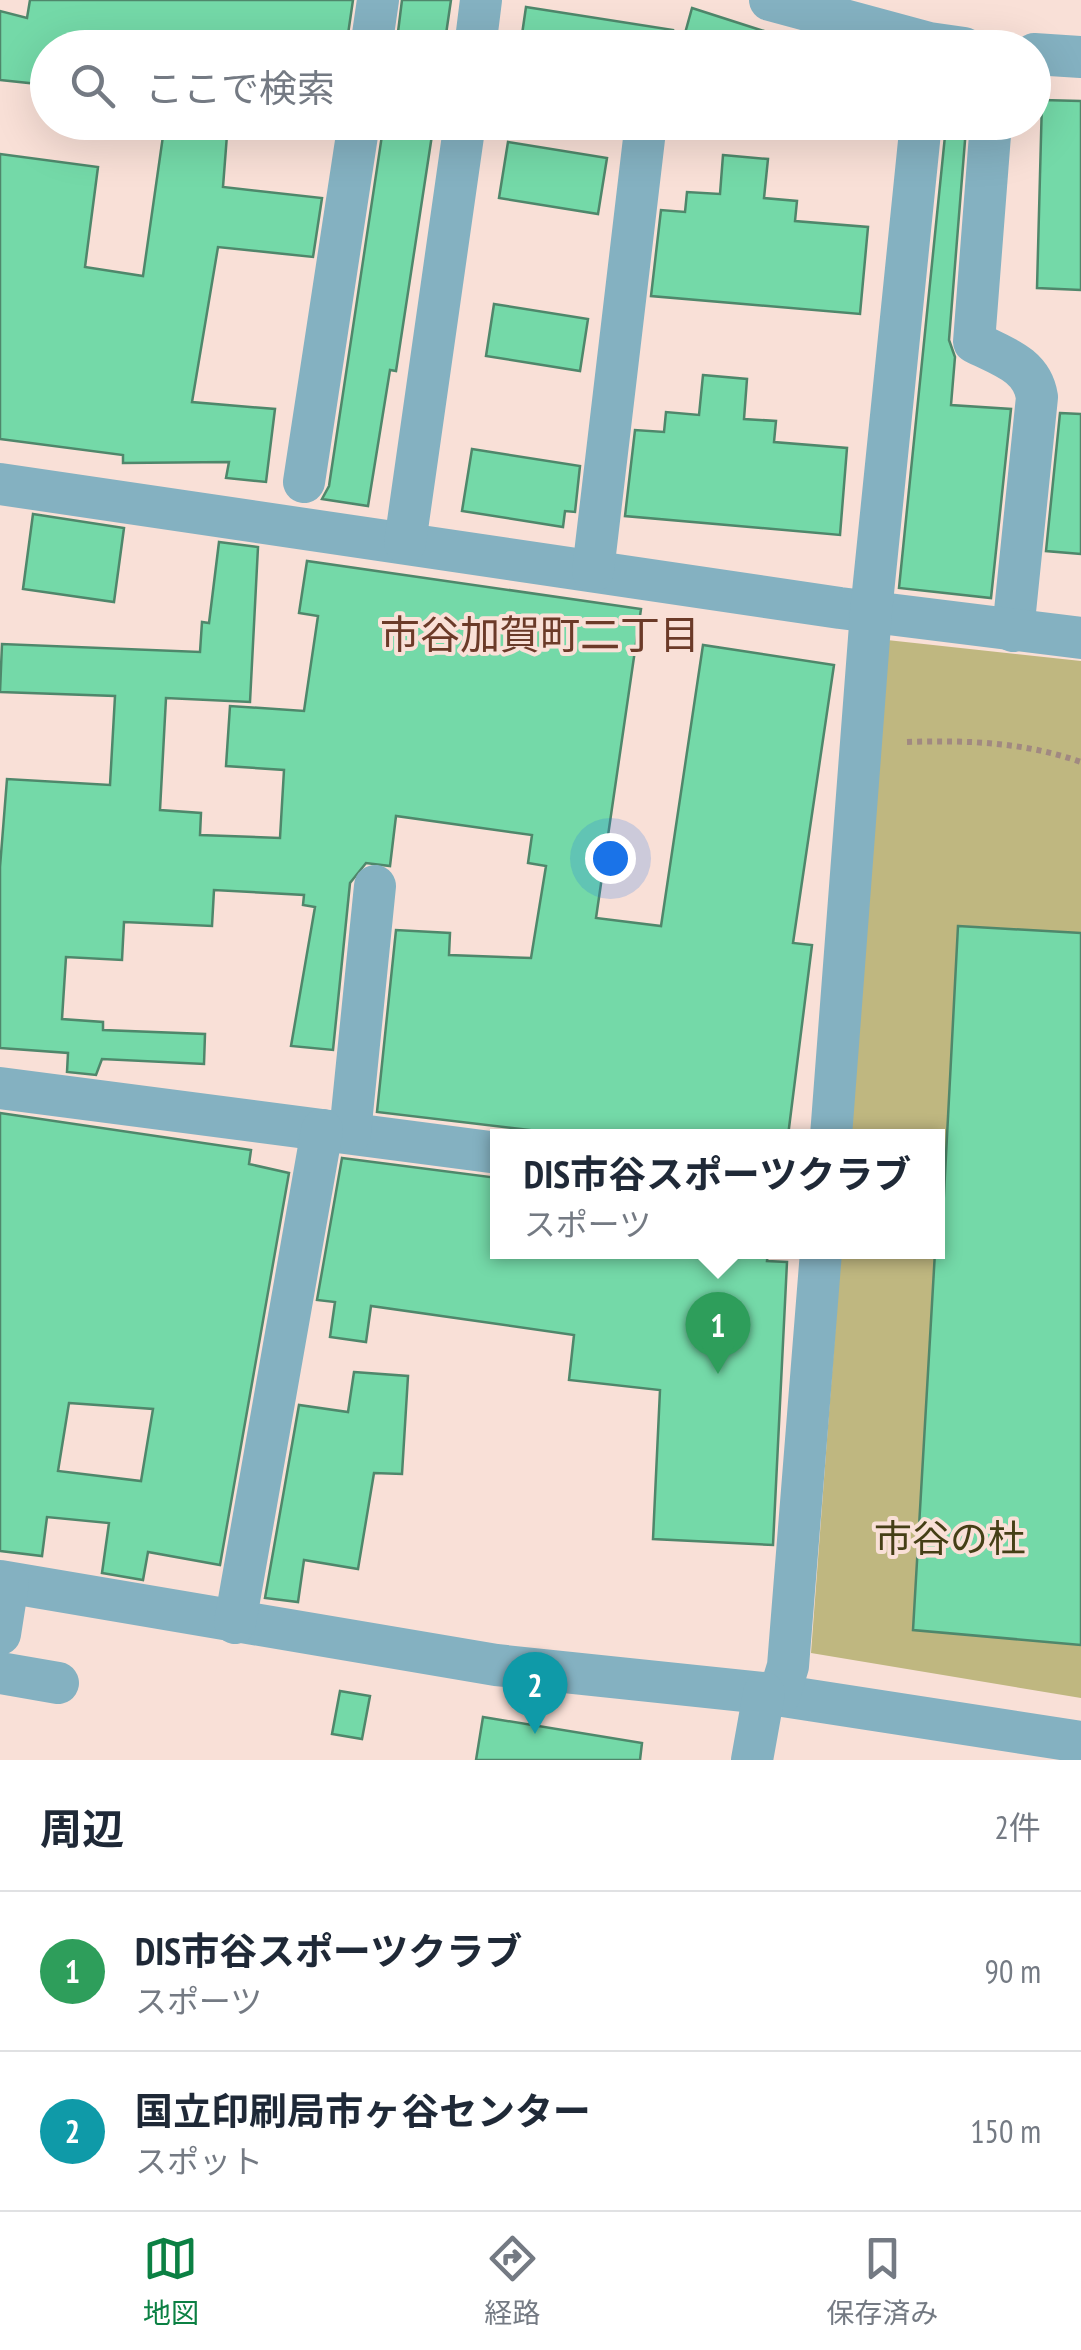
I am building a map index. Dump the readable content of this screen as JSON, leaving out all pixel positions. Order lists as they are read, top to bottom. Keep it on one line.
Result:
{"districts":["市谷加賀町二丁目"],"parks":["市谷の杜"],"page":{"search":"ここで検索","popup":["DIS市谷スポーツクラブ","スポーツ"],"pins":["1","2"],"heading":["周辺","2件"],"list":[{"mark":"1","name":"DIS市谷スポーツクラブ","note":"スポーツ","value":"90 m"},{"mark":"2","name":"国立印刷局市ヶ谷センター","note":"スポット","value":"150 m"}],"nav":["地図","経路","保存済み"]}}
